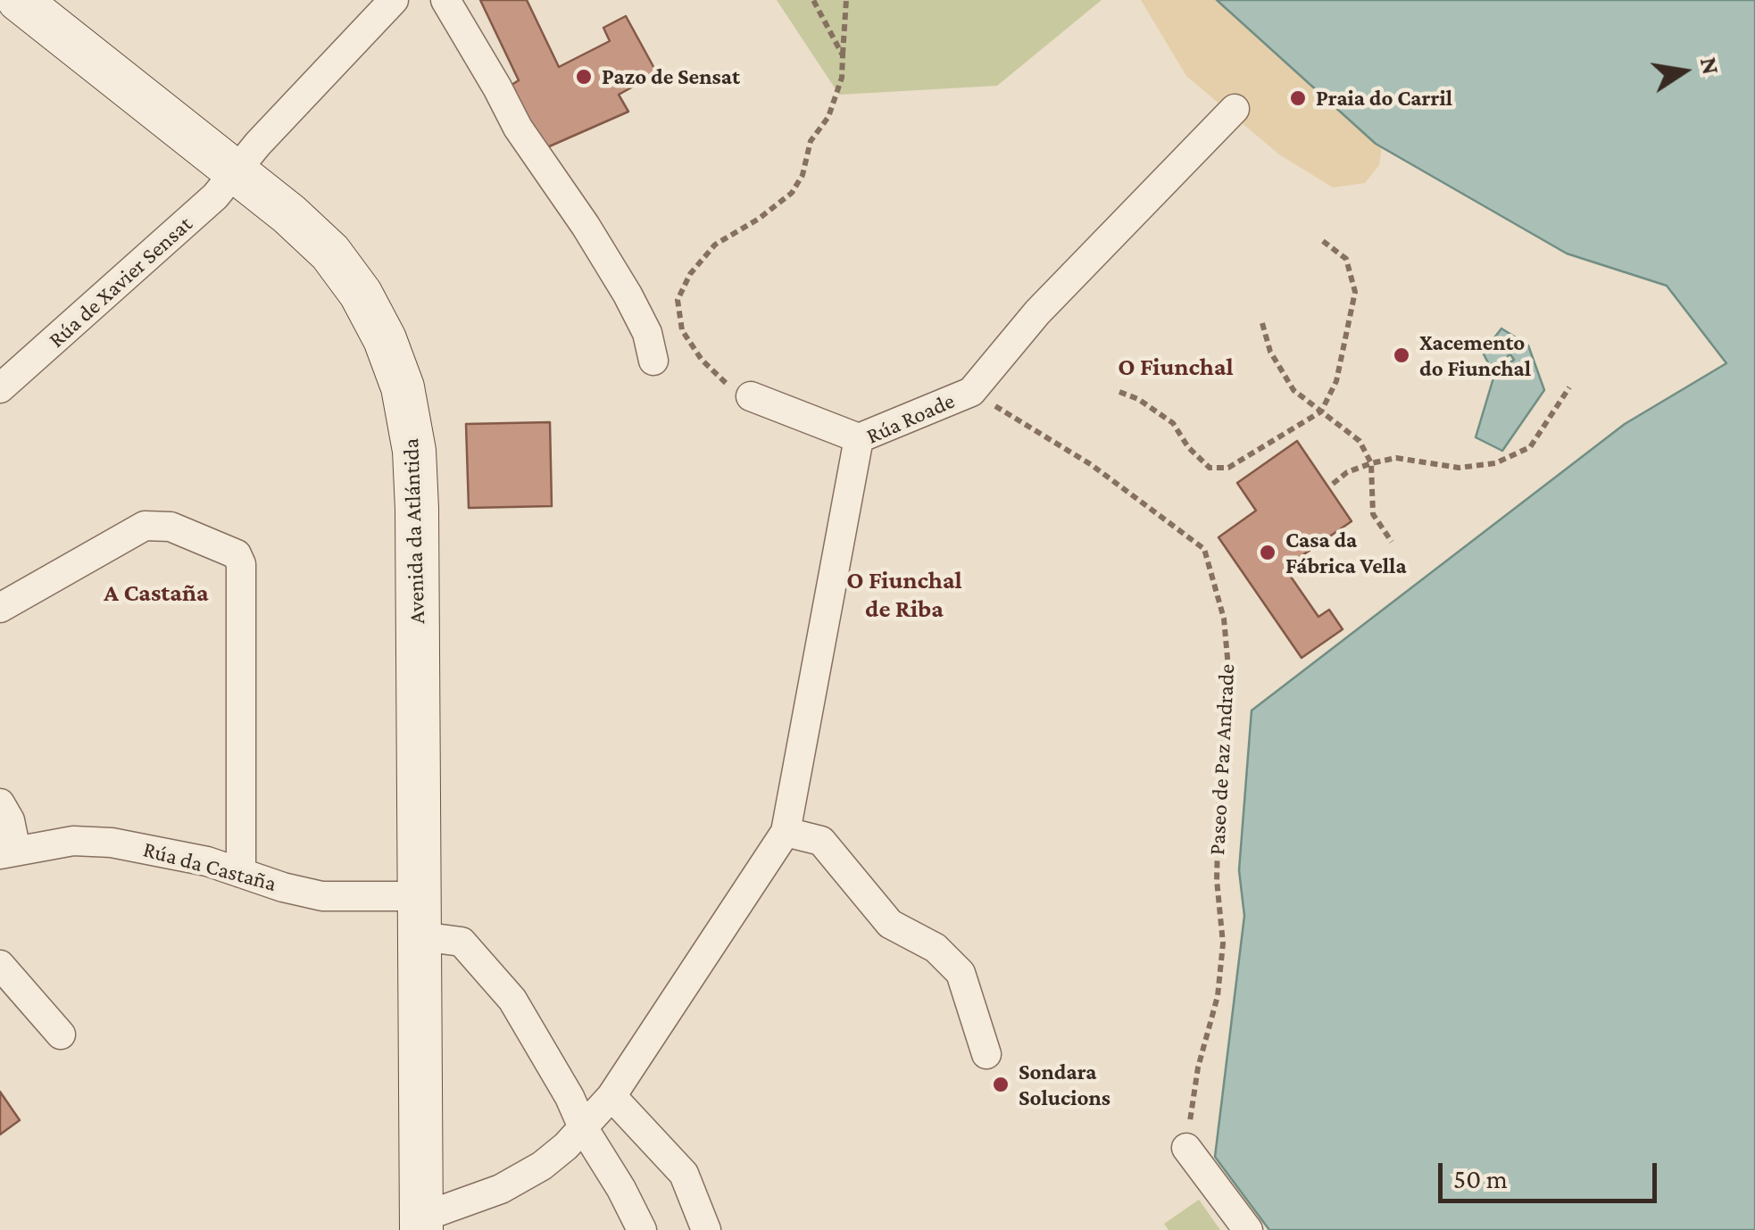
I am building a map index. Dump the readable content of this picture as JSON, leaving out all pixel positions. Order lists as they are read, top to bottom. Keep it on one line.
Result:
{"streets":{"street":["Rúa de Xavier Sensat","Rúa Roade","Avenida da Atlántida","Rúa da Castaña"],"path":["Paseo de Paz Andrade"]},"crossings":[["Rúa de Xavier Sensat","Avenida da Atlántida"],["Rúa Roade","Avenida da Atlántida"],["Rúa Roade","Paseo de Paz Andrade"],["Rúa Roade","Rúa da Castaña"],["Avenida da Atlántida","Rúa da Castaña"]],"districts":["O Fiunchal","O Fiunchal de Riba","A Castaña"],"places":["Pazo de Sensat","Praia do Carril","Xacemento do Fiunchal","Casa da Fábrica Vella","Sondara Solucions"],"scale_bar":"50 m","north":"right"}
